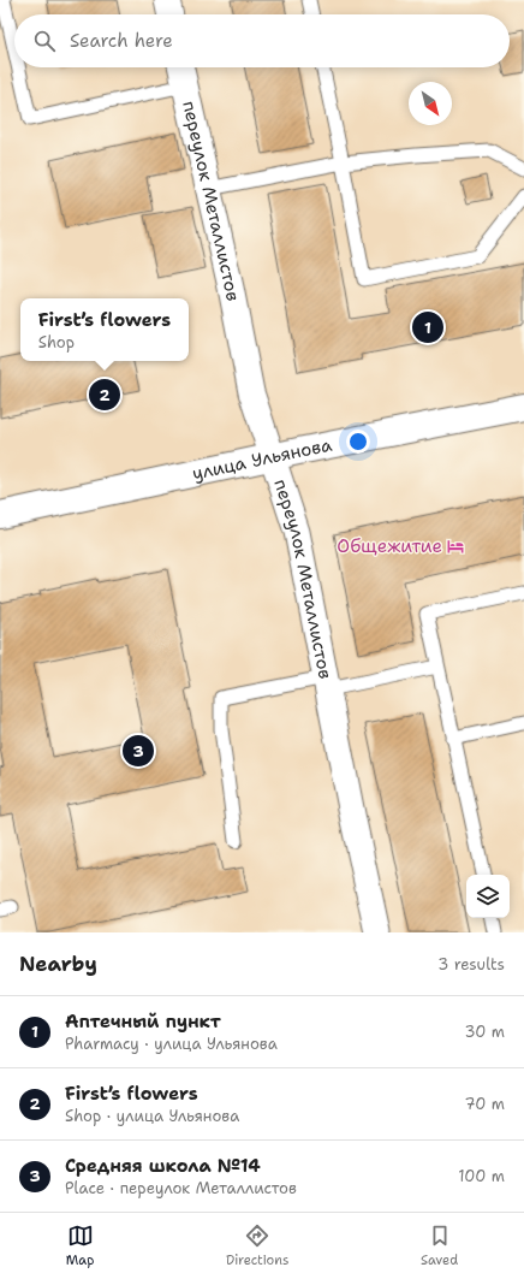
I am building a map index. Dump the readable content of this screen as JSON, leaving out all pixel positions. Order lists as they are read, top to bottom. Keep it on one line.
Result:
{"streets":{"main road":["улица Ульянова"],"street":["переулок Металлистов"]},"crossings":[["переулок Металлистов","улица Ульянова"]],"places":{"hotel":["Общежитие"]},"north":"bottom right","page":{"search":"Search here","popup":["First’s flowers","Shop"],"pins":["1","2","3"],"heading":["Nearby","3 results"],"list":[{"mark":"1","name":"Аптечный пункт","note":"Pharmacy · улица Ульянова","value":"30 m"},{"mark":"2","name":"First’s flowers","note":"Shop · улица Ульянова","value":"70 m"},{"mark":"3","name":"Средняя школа №14","note":"Place · переулок Металлистов","value":"100 m"}],"nav":["Map","Directions","Saved"]}}
